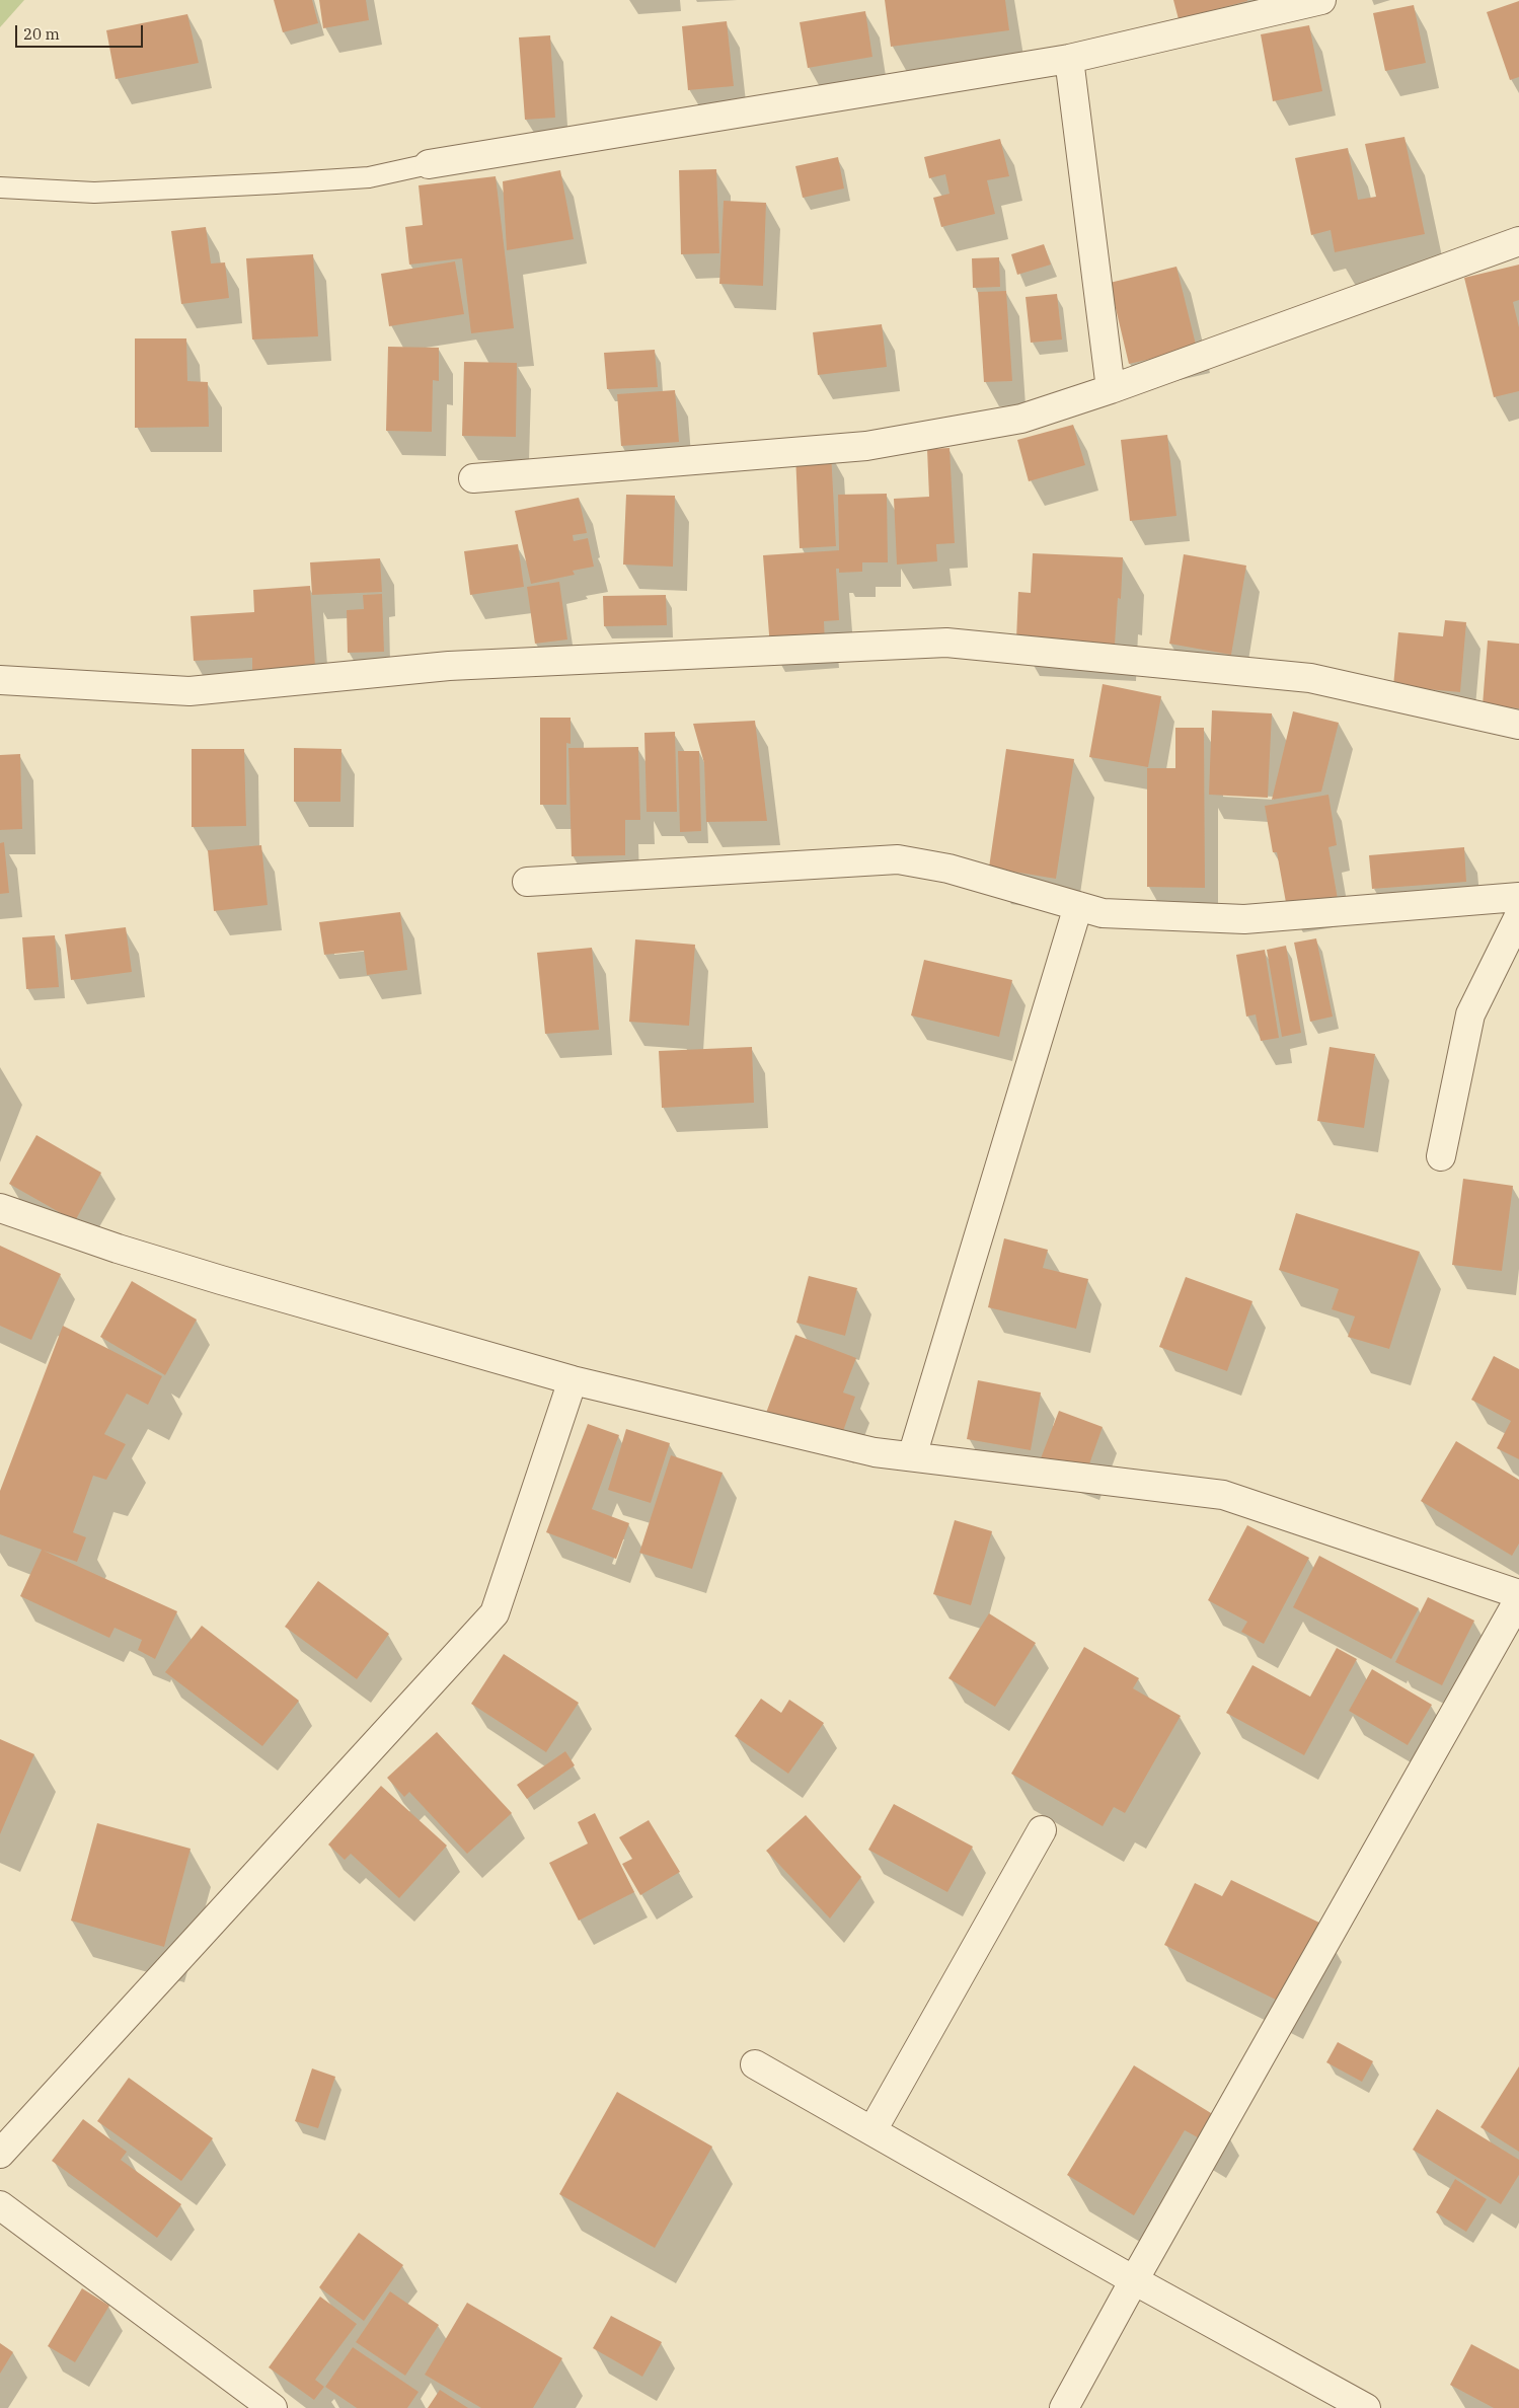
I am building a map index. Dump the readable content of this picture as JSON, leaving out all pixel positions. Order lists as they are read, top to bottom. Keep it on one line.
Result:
{"scale_bar":"20 m"}
